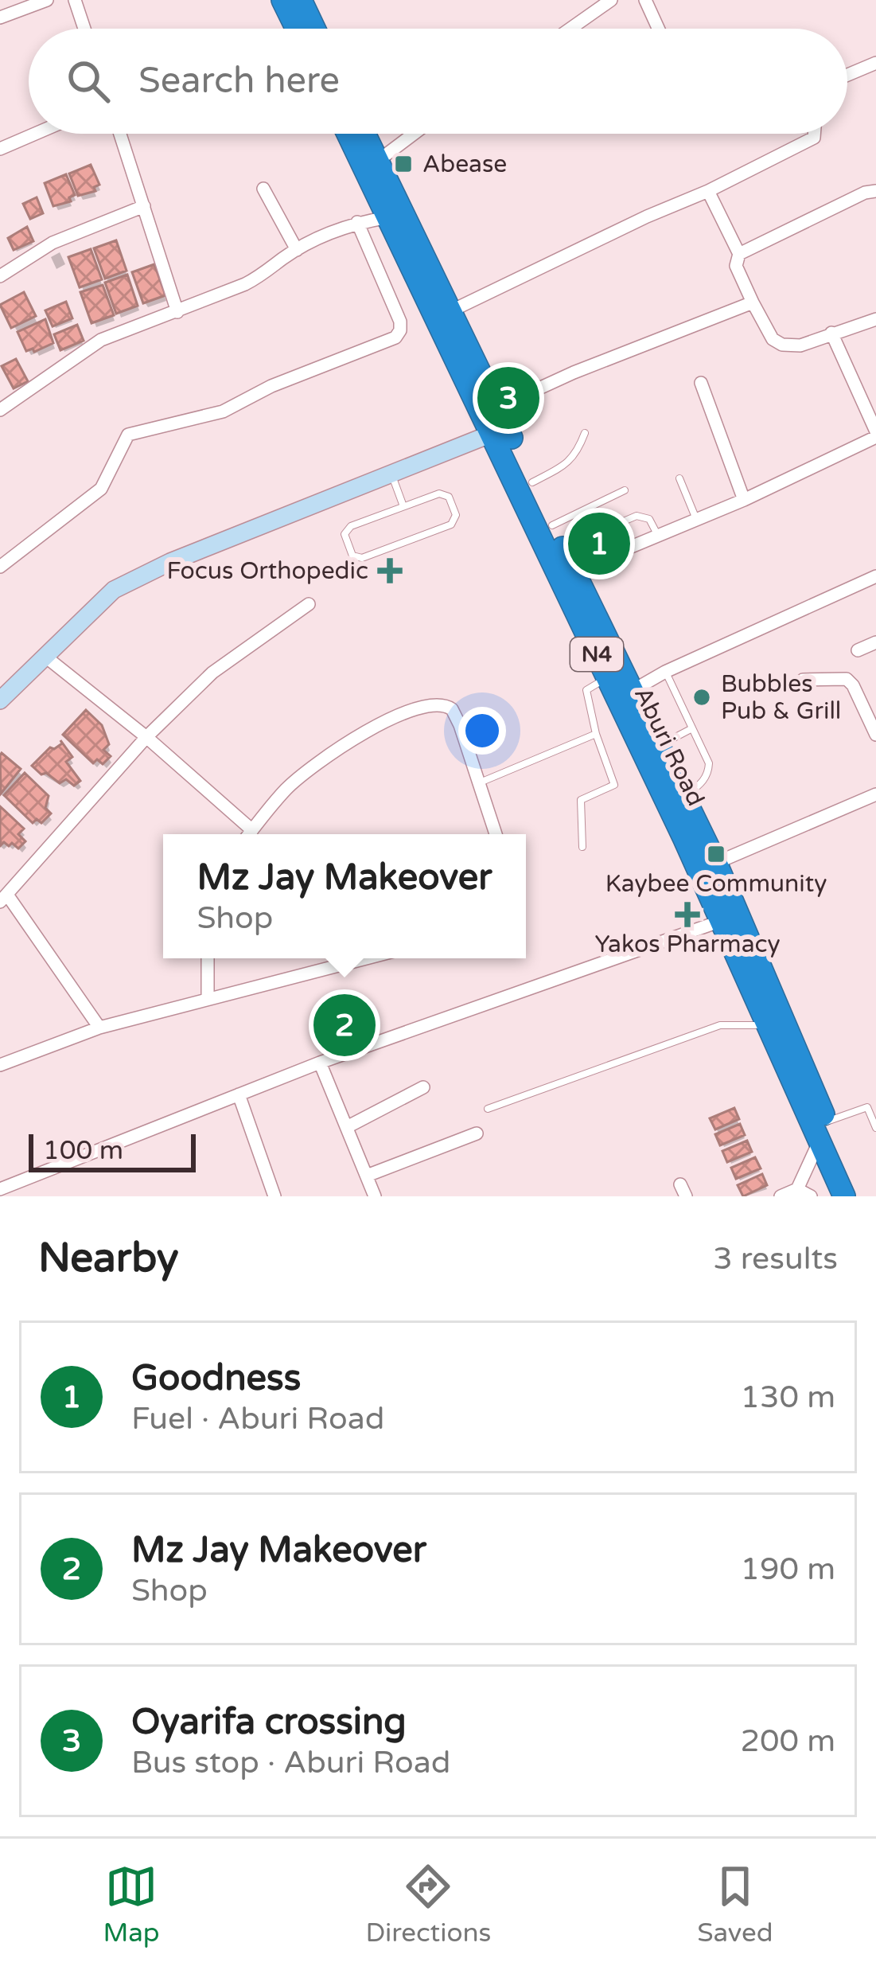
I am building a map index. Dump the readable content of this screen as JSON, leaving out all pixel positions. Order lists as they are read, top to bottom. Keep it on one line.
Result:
{"streets":{"highway":["N4","Aburi Road"]},"places":{"transit":["Abease","Kaybee Community"],"health":["Focus Orthopedic","Yakos Pharmacy"],"other":["Bubbles Pub & Grill"]},"scale_bar":"100 m","page":{"search":"Search here","pins":["3","1","2"],"popup":["Mz Jay Makeover","Shop"],"scale":"100 m","heading":["Nearby","3 results"],"list":[{"mark":"1","name":"Goodness","note":"Fuel · Aburi Road","value":"130 m"},{"mark":"2","name":"Mz Jay Makeover","note":"Shop","value":"190 m"},{"mark":"3","name":"Oyarifa crossing","note":"Bus stop · Aburi Road","value":"200 m"}],"nav":["Map","Directions","Saved"]}}
